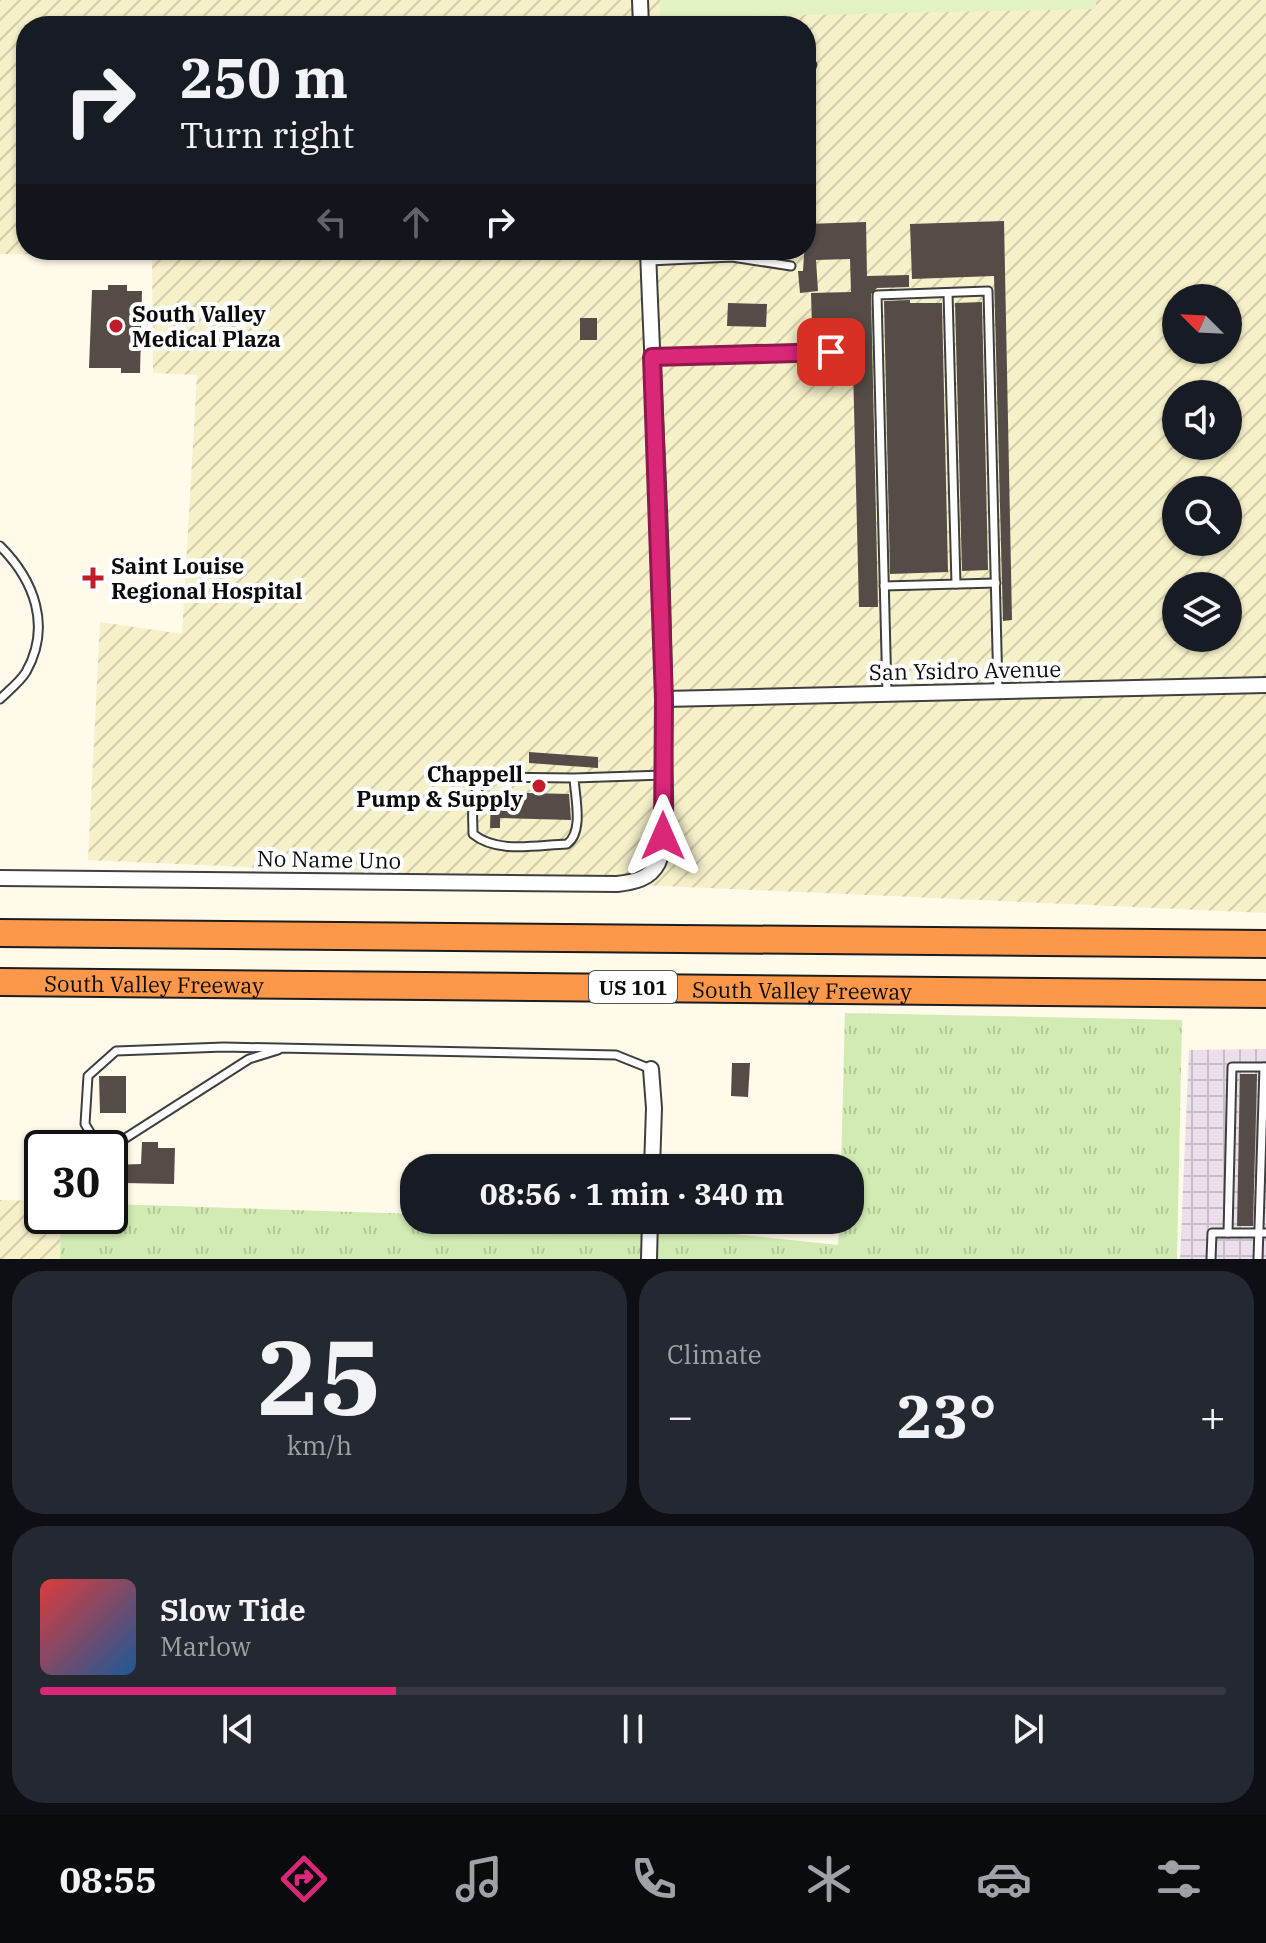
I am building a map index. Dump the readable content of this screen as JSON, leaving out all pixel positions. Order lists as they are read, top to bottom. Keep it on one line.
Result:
{"streets":{"highway":["South Valley Freeway","US 101"],"street":["San Ysidro Avenue","No Name Uno"]},"places":{"other":["South Valley Medical Plaza","Chappell Pump & Supply"],"health":["Saint Louise Regional Hospital"]},"north":"top left","page":{"turn":["250 m","Turn right"],"limit":"30","trip":"08:56 · 1 min · 340 m","tile":[["25","km/h"],"Climate"],"heat":["−","23°","+"],"song":["Slow Tide","Marlow"],"tabs":"08:55"}}
